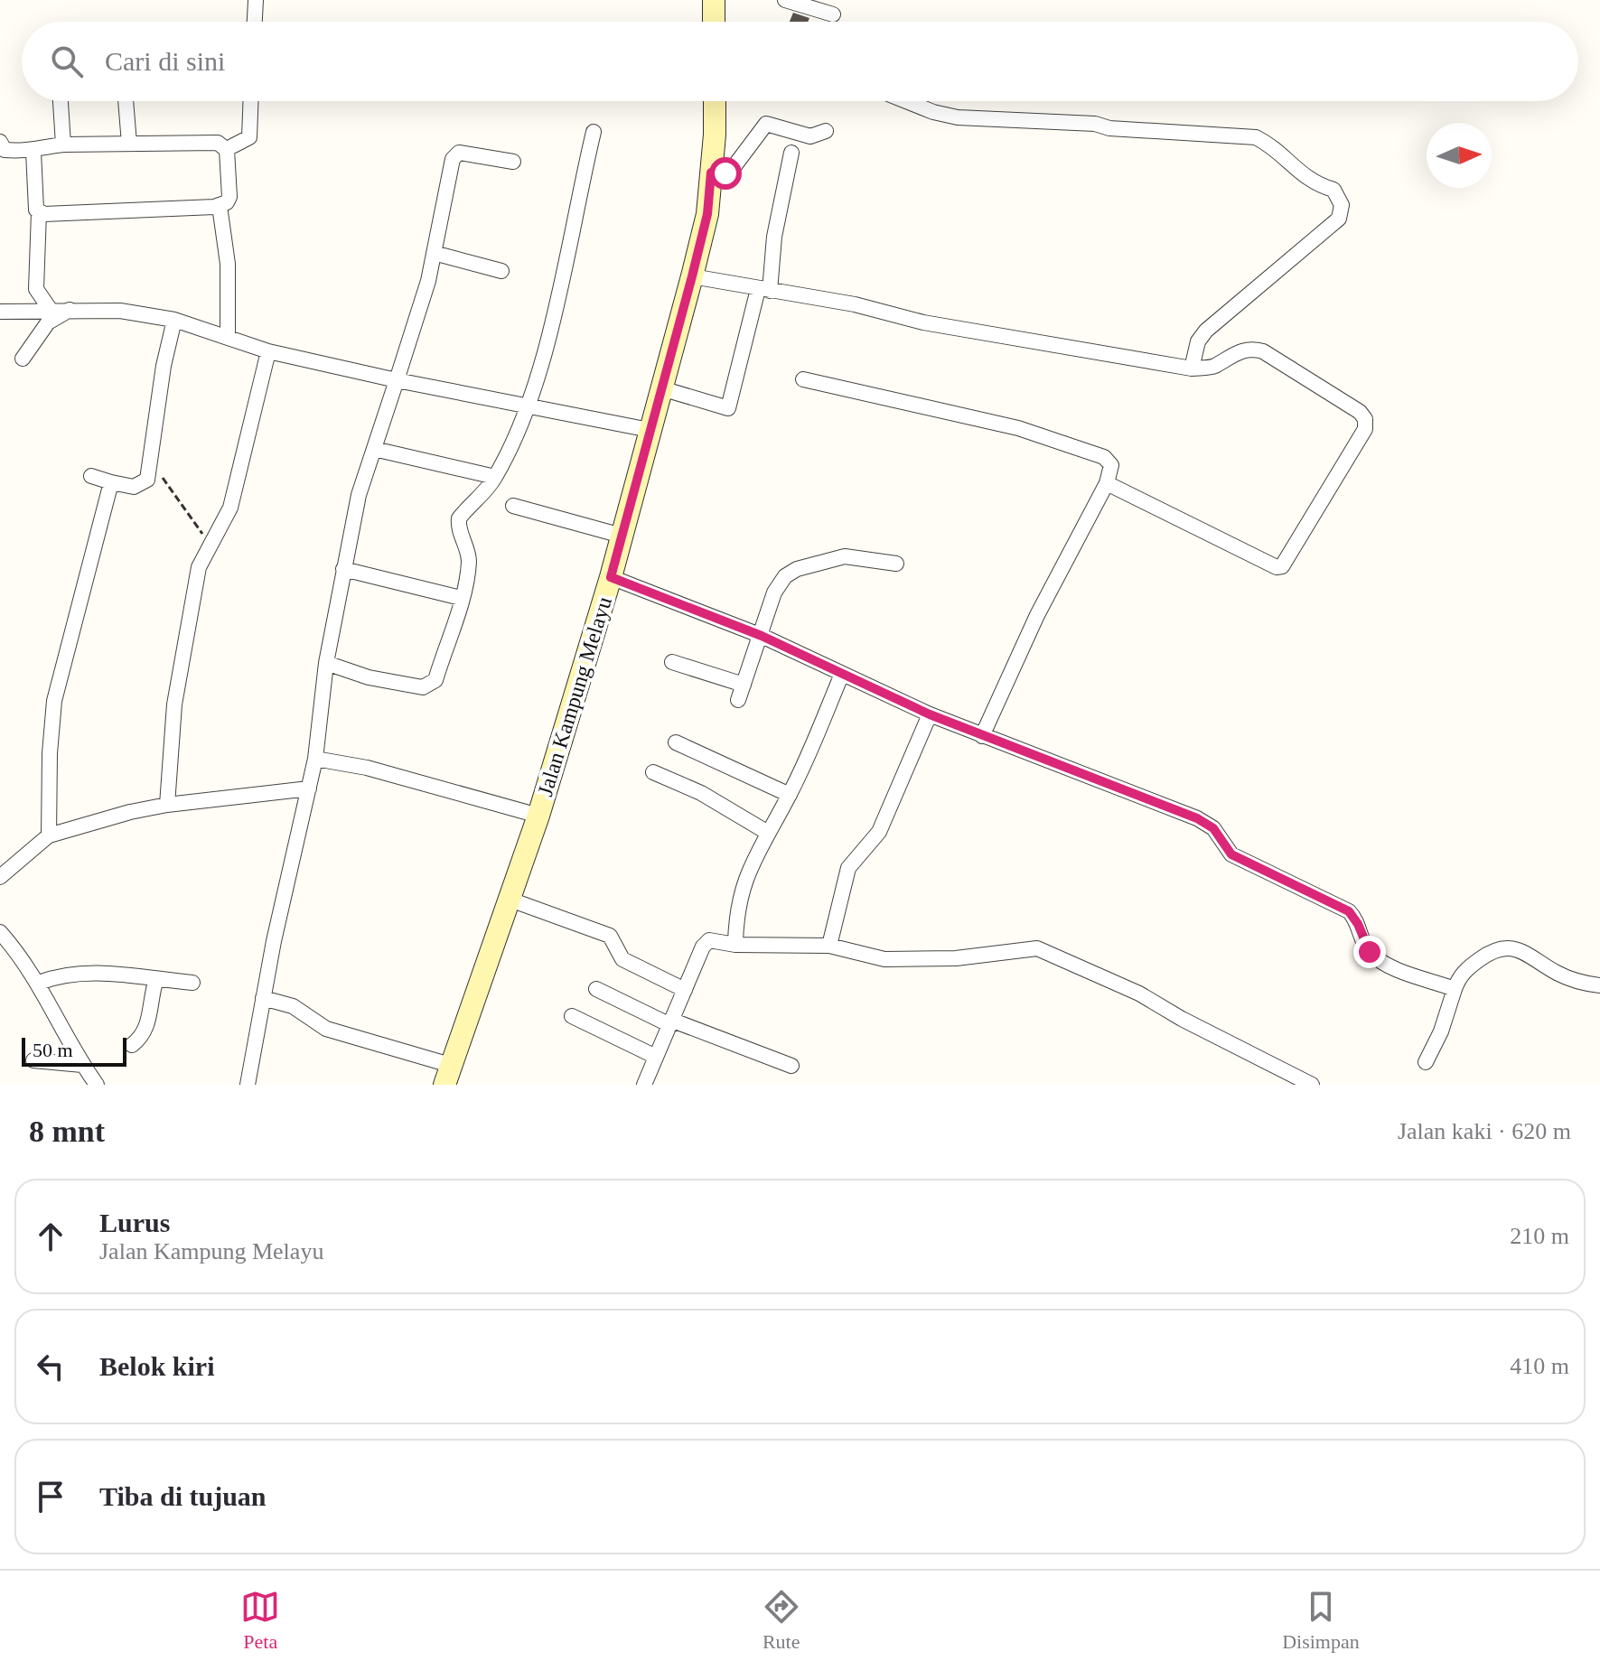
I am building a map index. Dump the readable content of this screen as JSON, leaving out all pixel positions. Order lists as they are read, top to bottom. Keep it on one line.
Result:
{"streets":{"main road":["Jalan Kampung Melayu"]},"scale_bar":"50 m","north":"right","page":{"search":"Cari di sini","scale":"50 m","heading":["8 mnt","Jalan kaki · 620 m"],"list":[["Lurus","Jalan Kampung Melayu","210 m"],["Belok kiri","410 m"],"Tiba di tujuan"],"nav":["Peta","Rute","Disimpan"]}}
